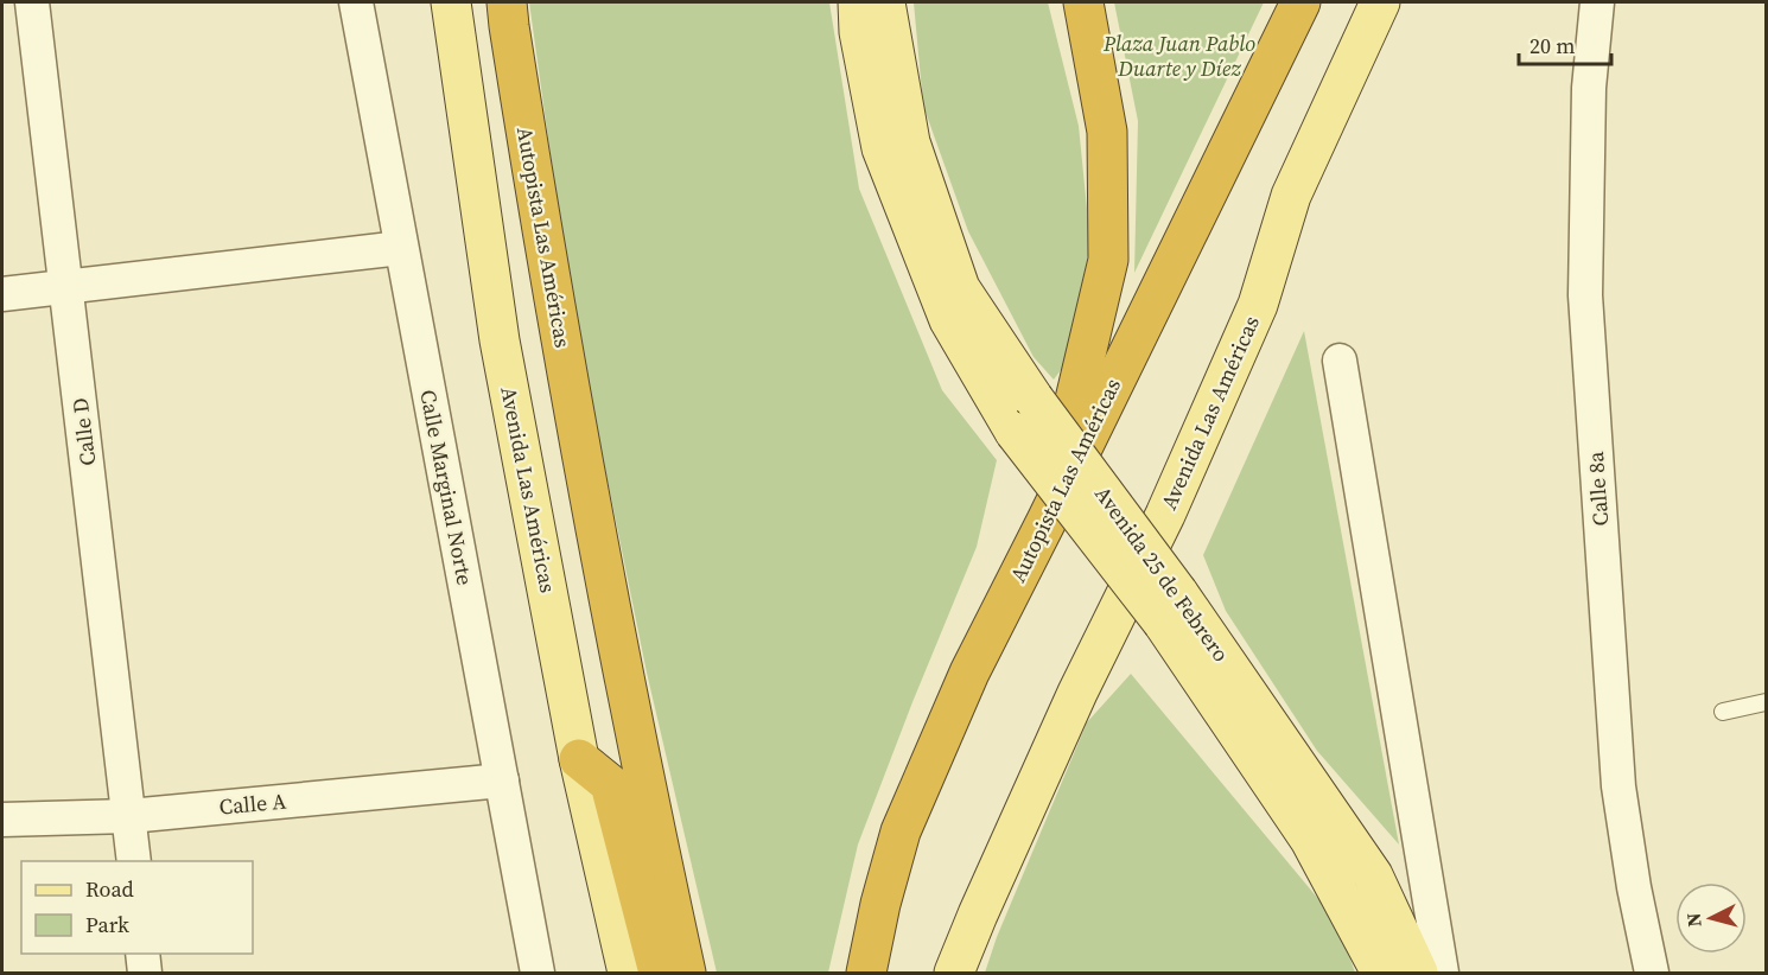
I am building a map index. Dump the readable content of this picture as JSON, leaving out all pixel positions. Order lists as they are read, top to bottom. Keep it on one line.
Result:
{"streets":{"highway":["Autopista Las Américas"],"main road":["Avenida Las Américas","Avenida 25 de Febrero"],"street":["Calle D","Calle Marginal Norte","Calle 8a","Calle A"]},"crossings":[["Calle D","Calle A"],["Calle Marginal Norte","Calle A"]],"parks":["Plaza Juan Pablo Duarte y Díez"],"legend":["Road","Park"],"scale_bar":"20 m","north":"left"}
